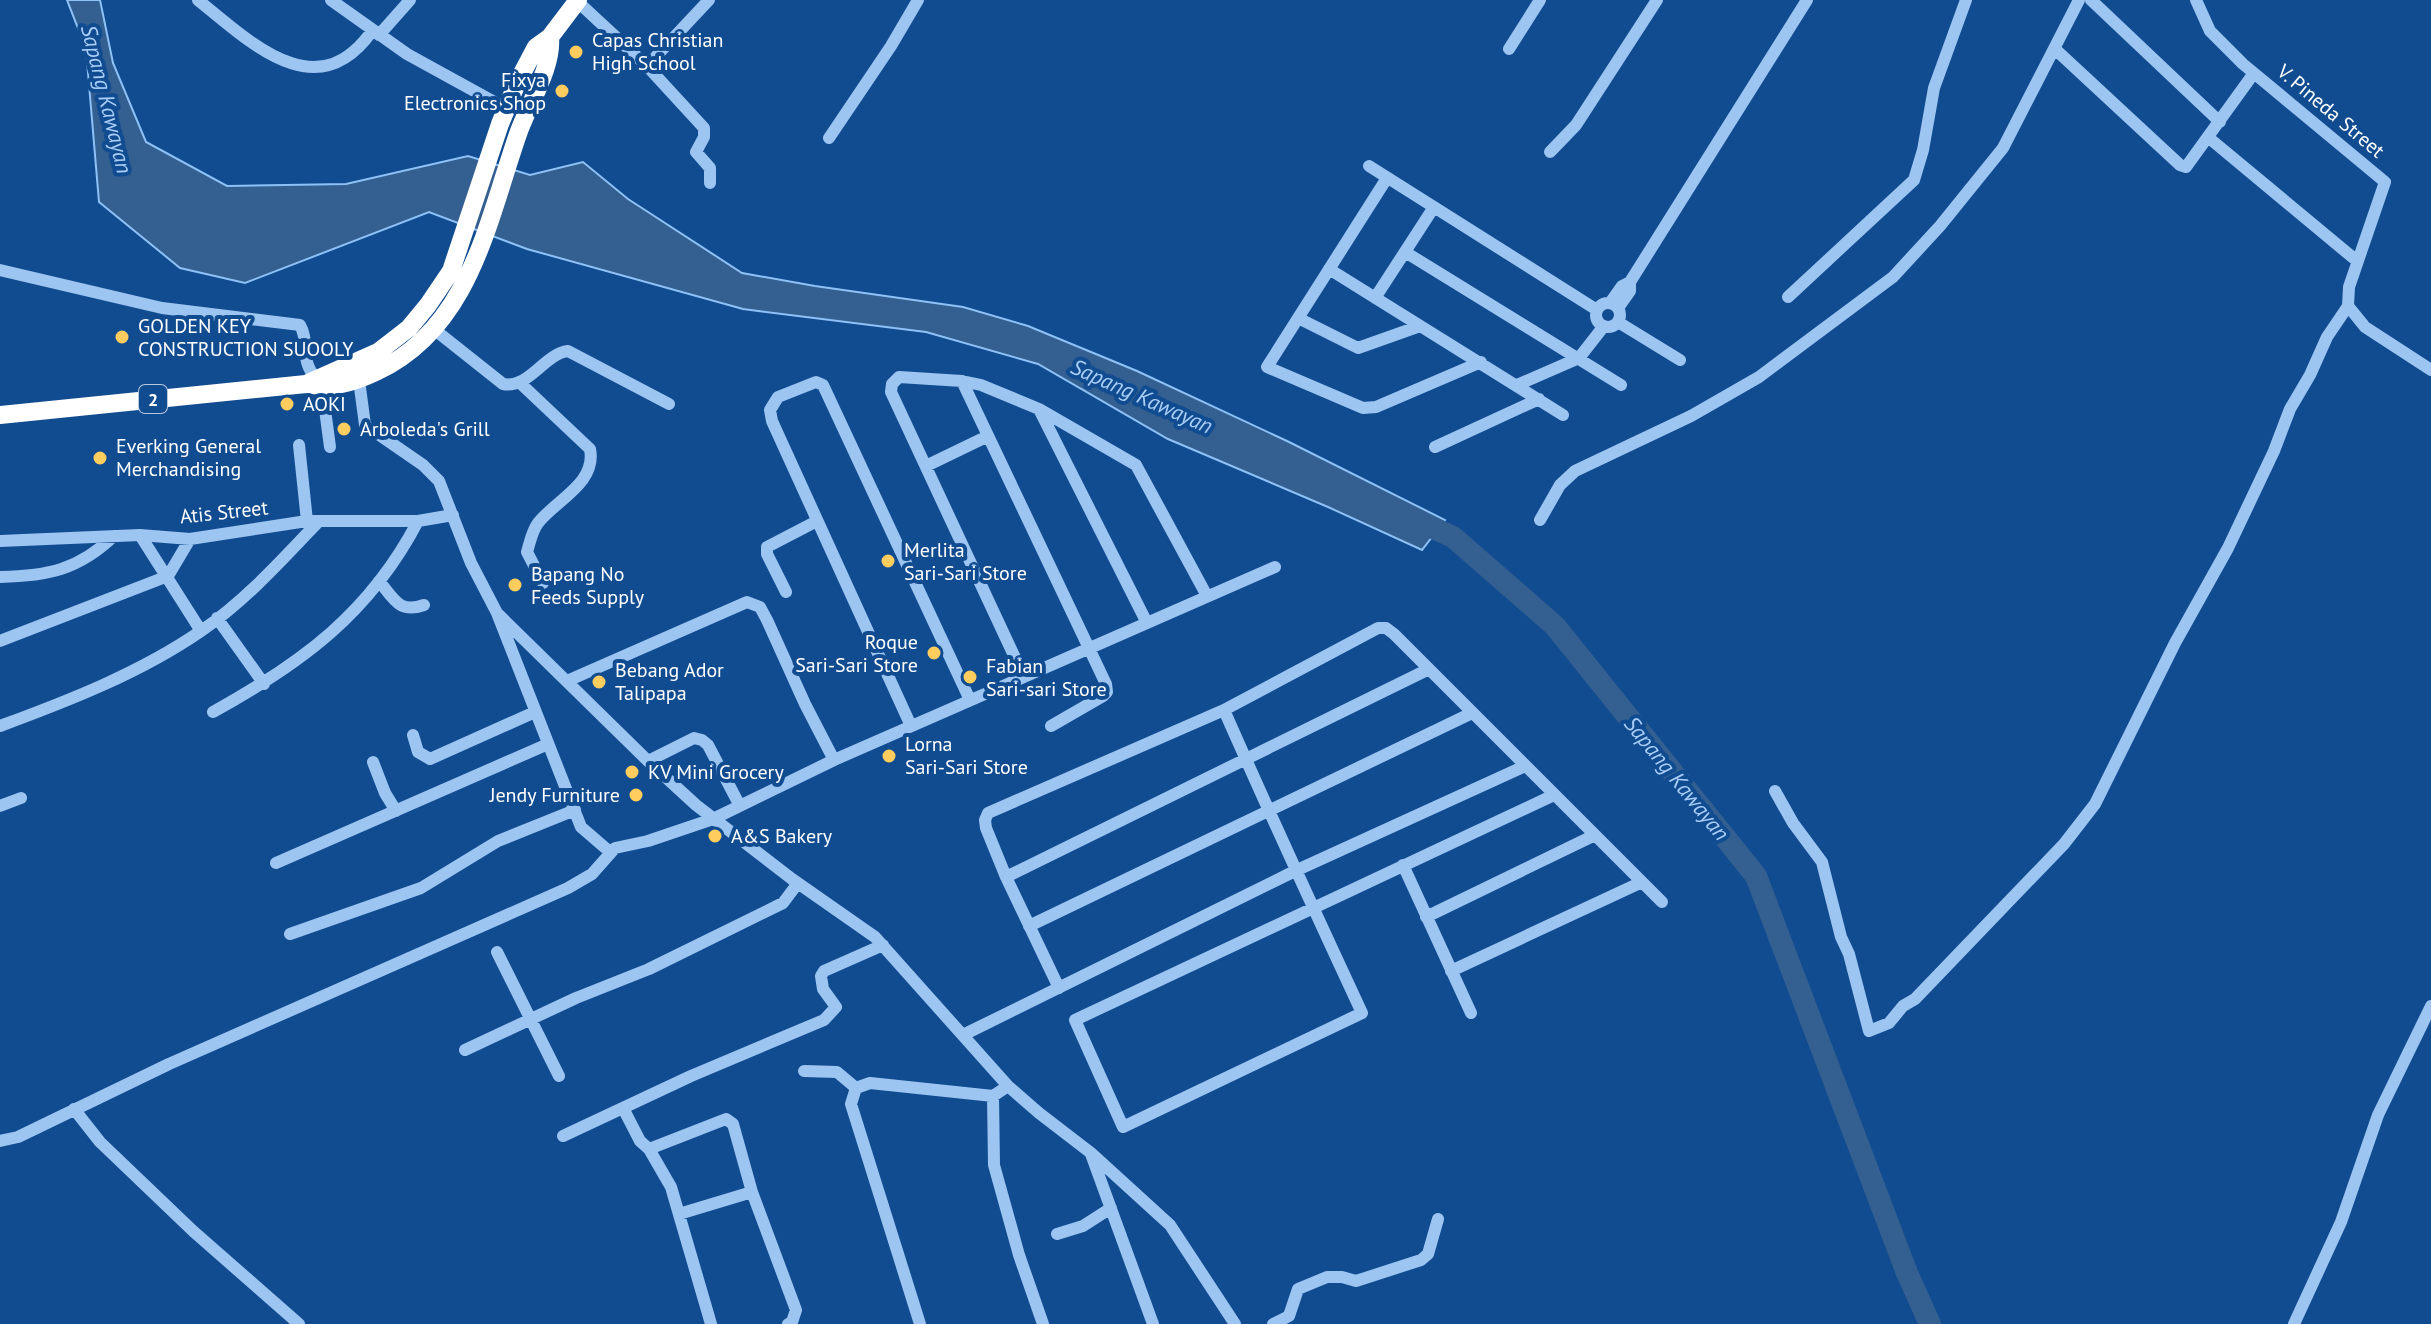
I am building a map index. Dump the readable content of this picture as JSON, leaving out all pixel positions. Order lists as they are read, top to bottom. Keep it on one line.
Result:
{"streets":{"highway":["2"],"street":["V. Pineda Street","Atis Street"]},"water":["Sapang Kawayan"],"places":["Capas Christian High School","Fixya Electronics Shop","GOLDEN KEY CONSTRUCTION SUOOLY","AOKI","Arboleda's Grill","Everking General Merchandising","Merlita Sari-Sari Store","Bapang No Feeds Supply","Roque Sari-Sari Store","Fabian Sari-sari Store","Bebang Ador Talipapa","Lorna Sari-Sari Store","KV Mini Grocery","Jendy Furniture","A&S Bakery"]}
